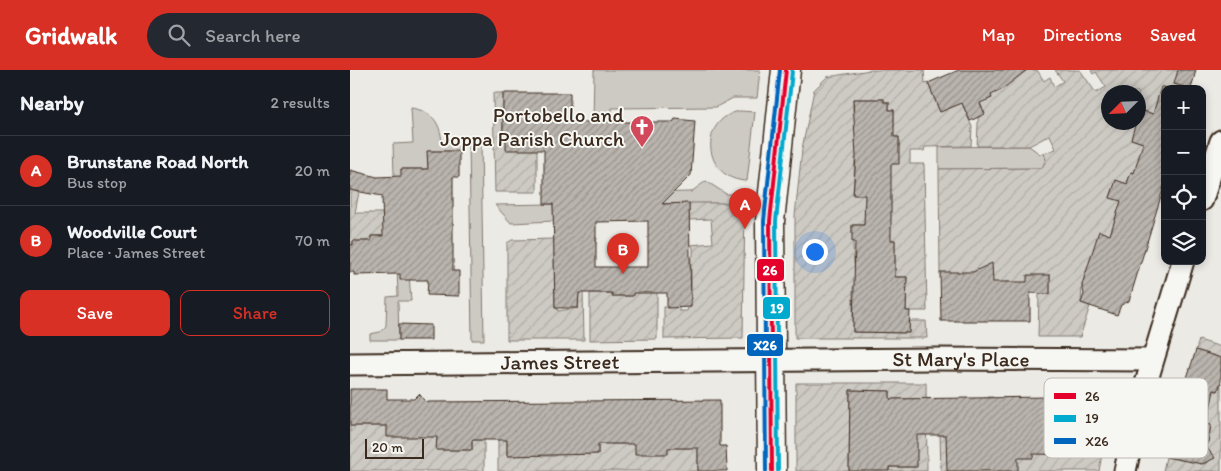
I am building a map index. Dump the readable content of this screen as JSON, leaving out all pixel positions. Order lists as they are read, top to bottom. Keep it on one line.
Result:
{"streets":{"street":["St Mary's Place","James Street"]},"crossings":[["St Mary's Place","James Street"]],"places":{"church":["Portobello and Joppa Parish Church"]},"lines":["transit line 26","transit line X26","transit line 19"],"legend":["26","19","X26"],"scale_bar":"20 m","north":"bottom left","page":{"header":"Gridwalk","search":"Search here","nav":["Map","Directions","Saved"],"heading":["Nearby","2 results"],"map_buttons":["+","−"],"list":[{"mark":"A","name":"Brunstane Road North","note":"Bus stop","value":"20 m"},{"mark":"B","name":"Woodville Court","note":"Place · James Street","value":"70 m"}],"pins":["A","B"],"buttons":["Save","Share"],"scale":"20 m"}}
